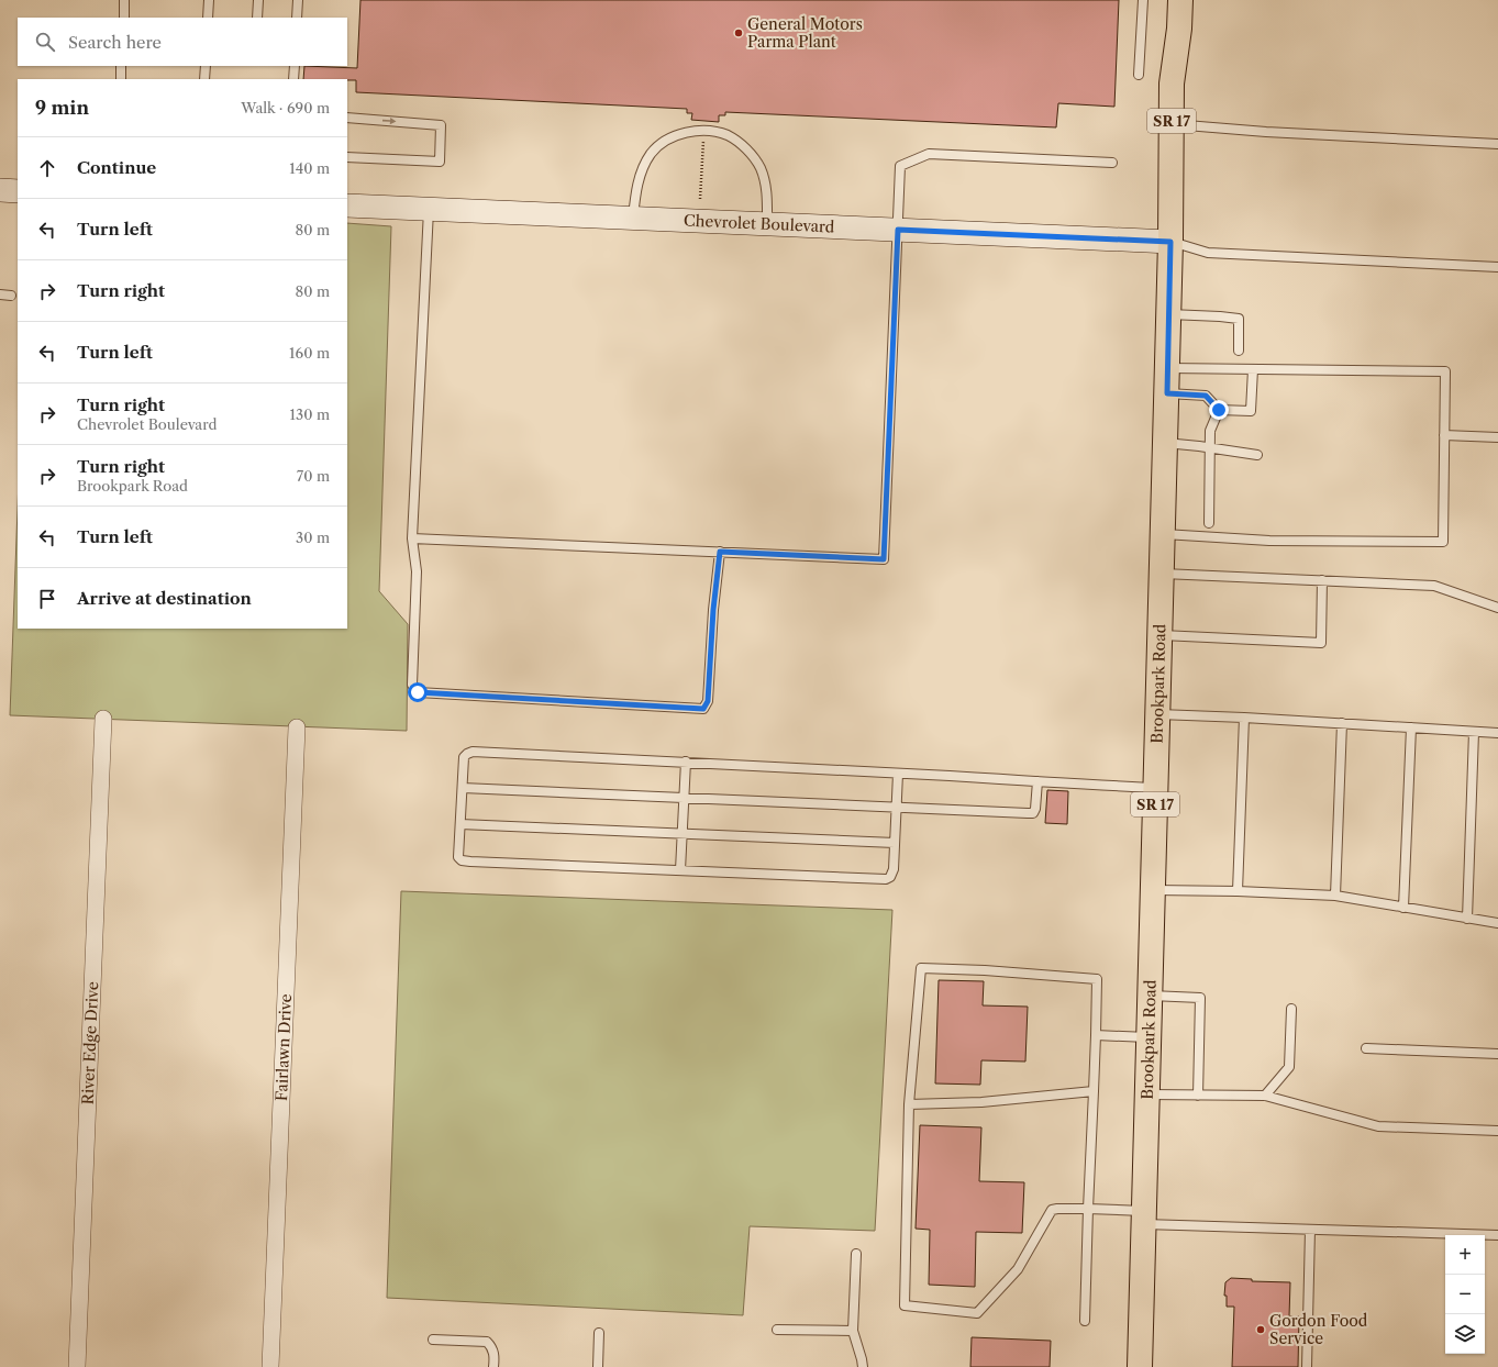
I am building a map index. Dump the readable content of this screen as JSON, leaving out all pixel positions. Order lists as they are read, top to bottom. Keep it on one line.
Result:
{"streets":{"main road":["SR 17","Chevrolet Boulevard","Brookpark Road"],"street":["River Edge Drive","Fairlawn Drive"]},"crossings":[["Chevrolet Boulevard","Brookpark Road"]],"places":["General Motors Parma Plant","Gordon Food Service"],"page":{"search":"Search here","heading":["9 min","Walk · 690 m"],"list":[["Continue","140 m"],["Turn left","80 m"],["Turn right","80 m"],["Turn left","160 m"],["Turn right","Chevrolet Boulevard","130 m"],["Turn right","Brookpark Road","70 m"],["Turn left","30 m"],"Arrive at destination"],"map_buttons":["+","−"]}}
